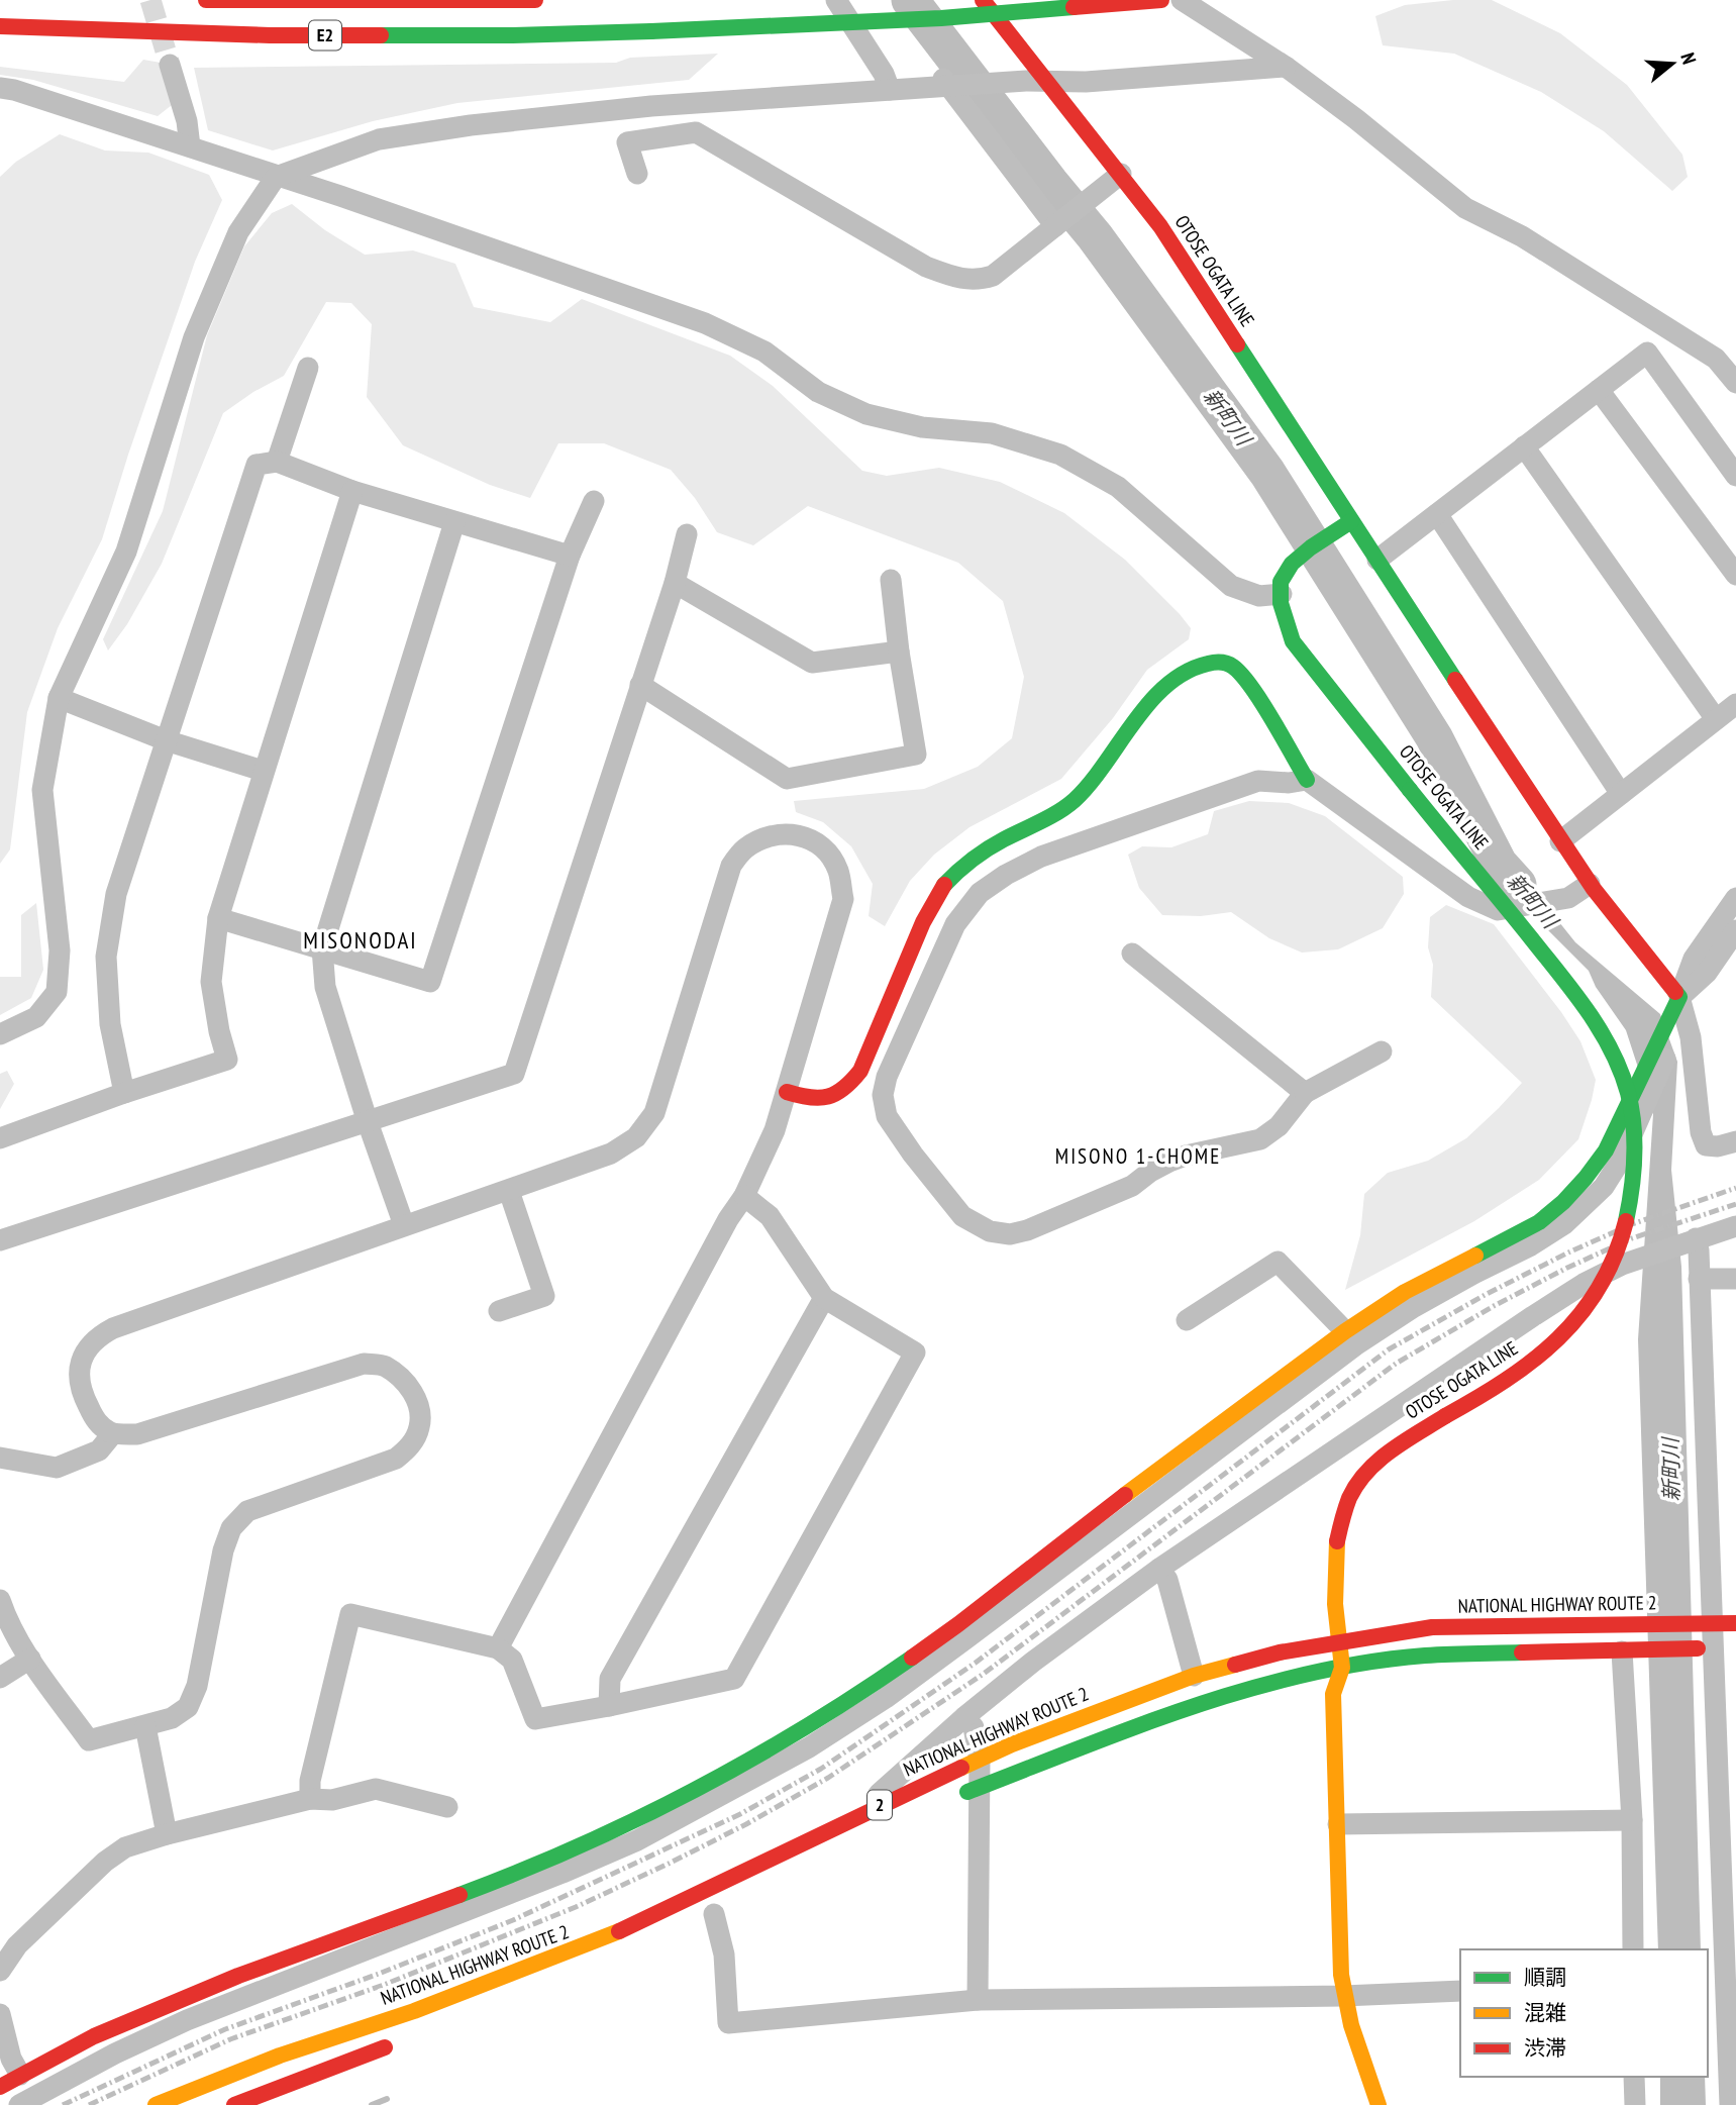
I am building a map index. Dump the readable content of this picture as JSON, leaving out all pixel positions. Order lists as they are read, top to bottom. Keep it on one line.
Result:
{"streets":{"main road":["E2","OTOSE OGATA LINE","NATIONAL HIGHWAY ROUTE 2","2"]},"crossings":[["OTOSE OGATA LINE","NATIONAL HIGHWAY ROUTE 2"]],"districts":["MISONODAI","MISONO 1-CHOME"],"water":["新町川"],"legend":["順調","混雑","渋滞"],"north":"right"}
